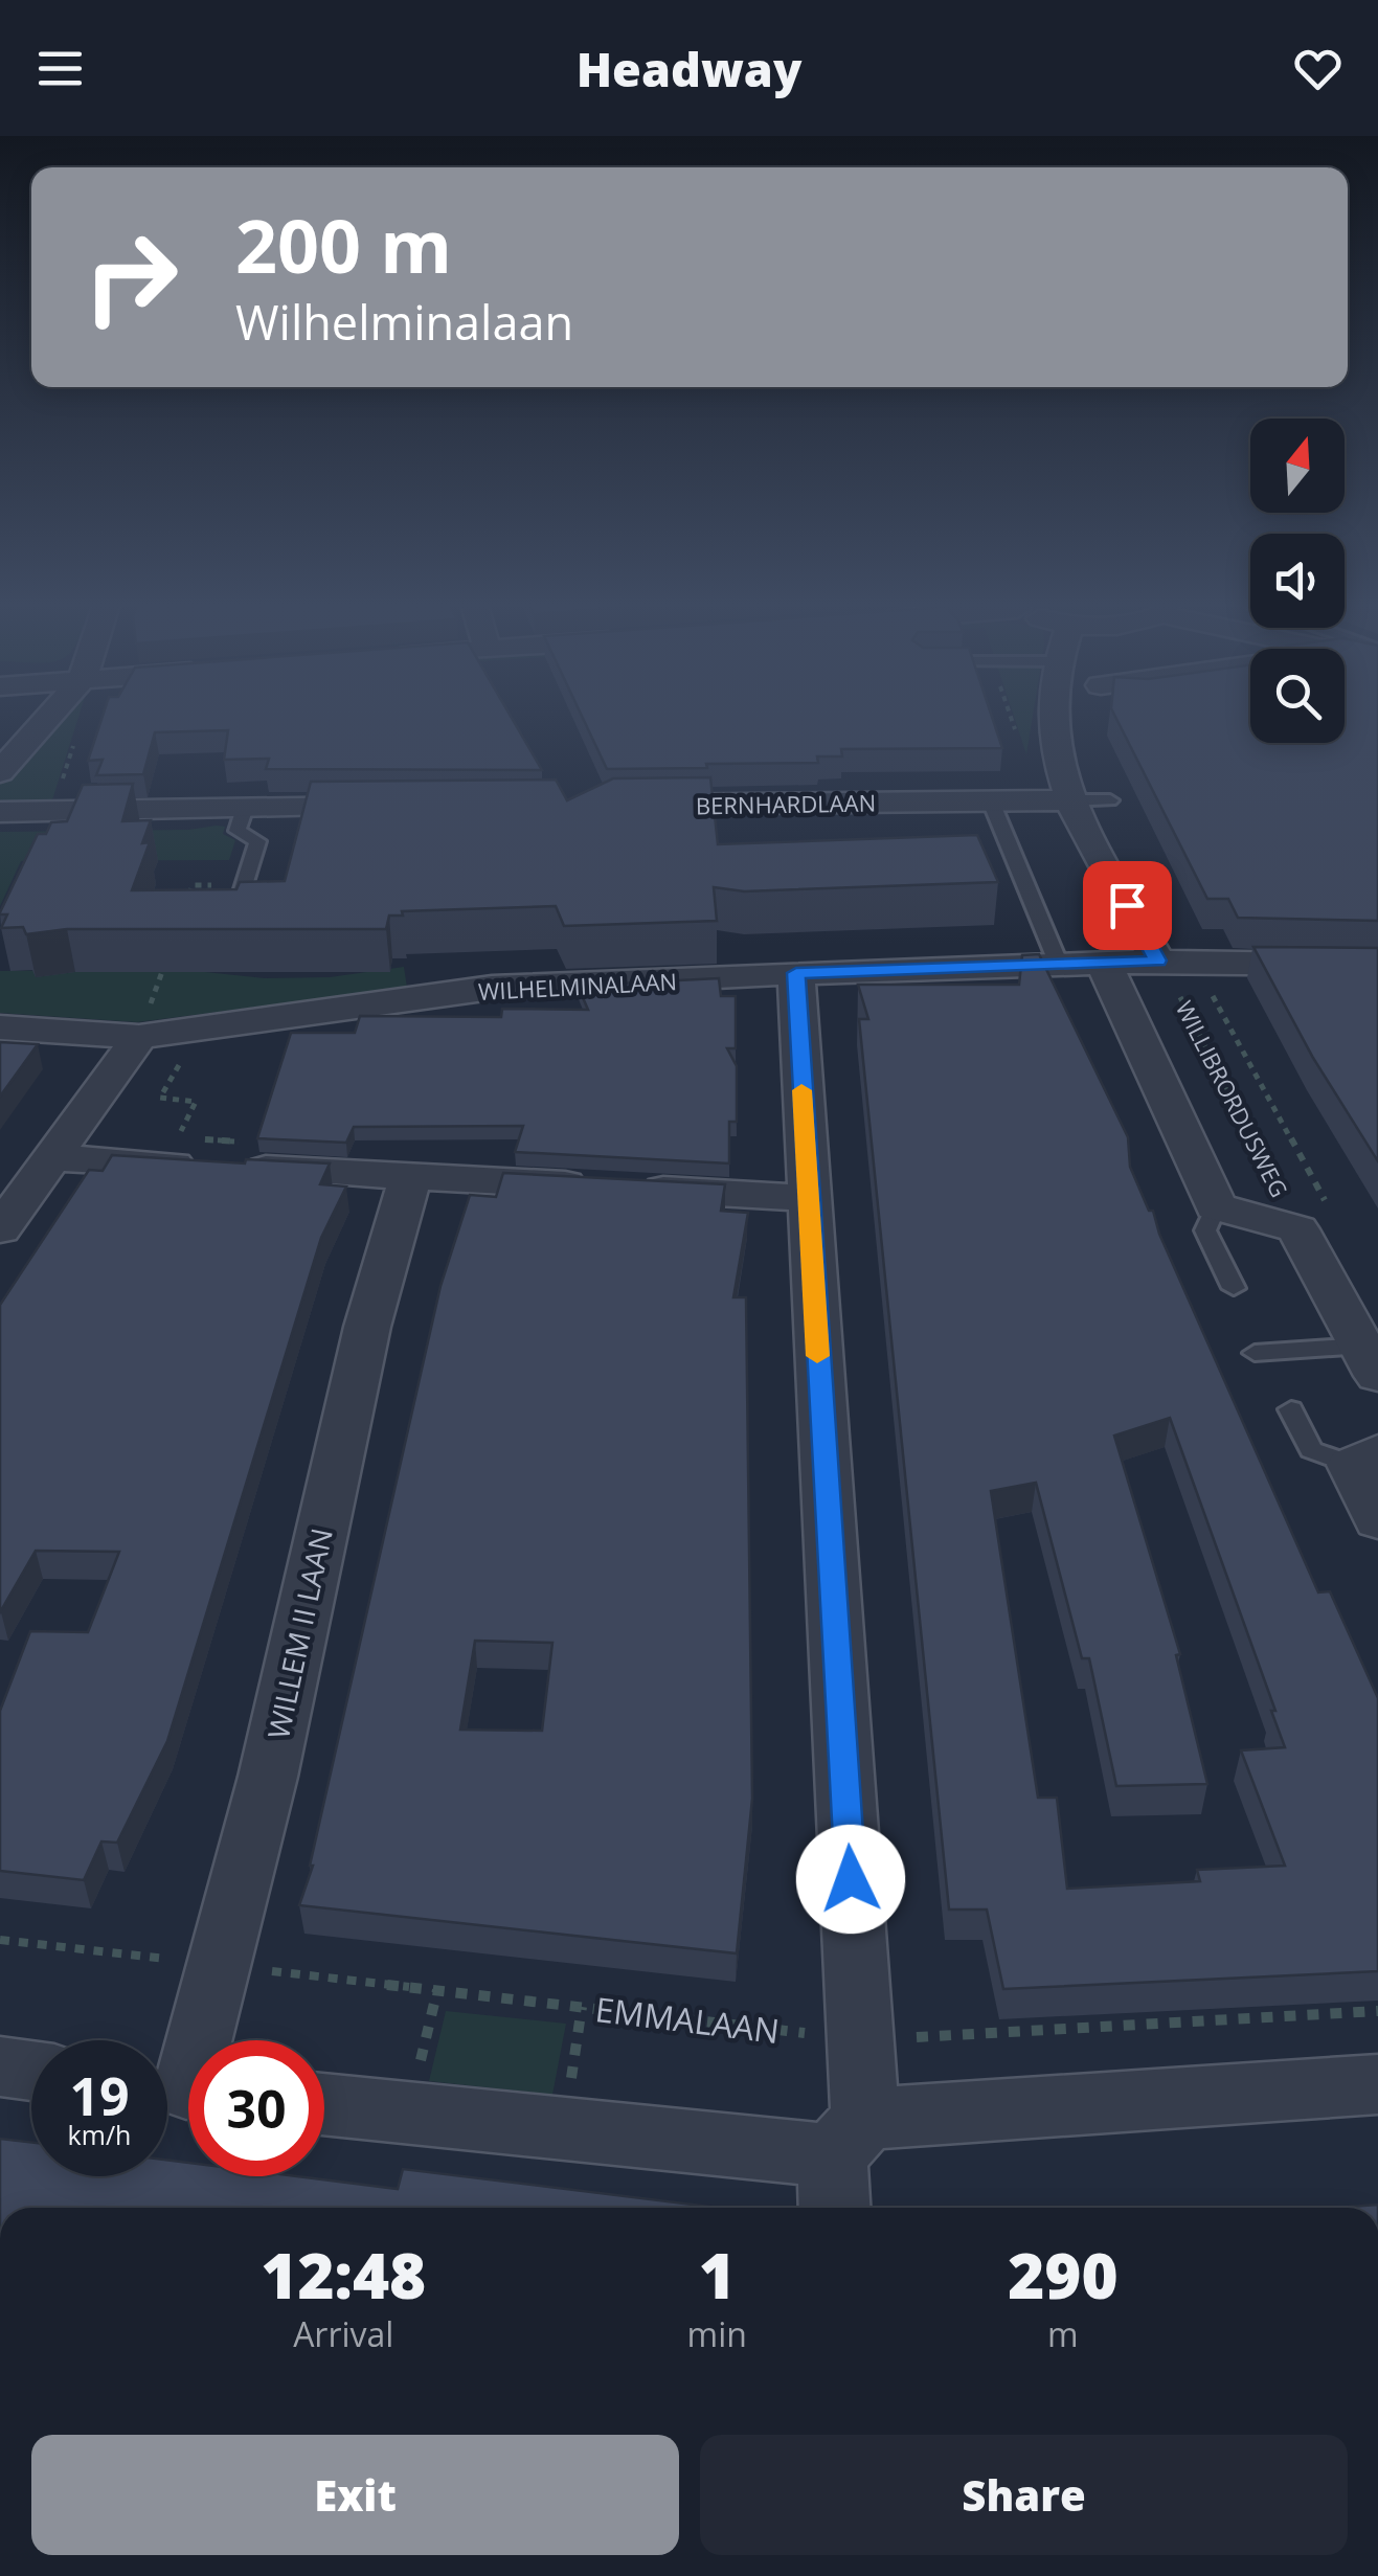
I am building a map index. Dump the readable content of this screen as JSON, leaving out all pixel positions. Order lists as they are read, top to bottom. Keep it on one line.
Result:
{"streets":{"street":["BERNHARDLAAN","WILHELMINALAAN","WILLIBRORDUSWEG","WILLEM II LAAN"],"path":["EMMALAAN"]},"crossings":[["WILHELMINALAAN","WILLIBRORDUSWEG"],["WILLEM II LAAN","EMMALAAN"]],"north":"top","page":{"header":"Headway","turn":["200 m","Wilhelminalaan"],"speed":"19 km/h","limit":"30","eta":["12:48","Arrival","1","min","290","m"],"buttons":["Exit","Share"]}}
